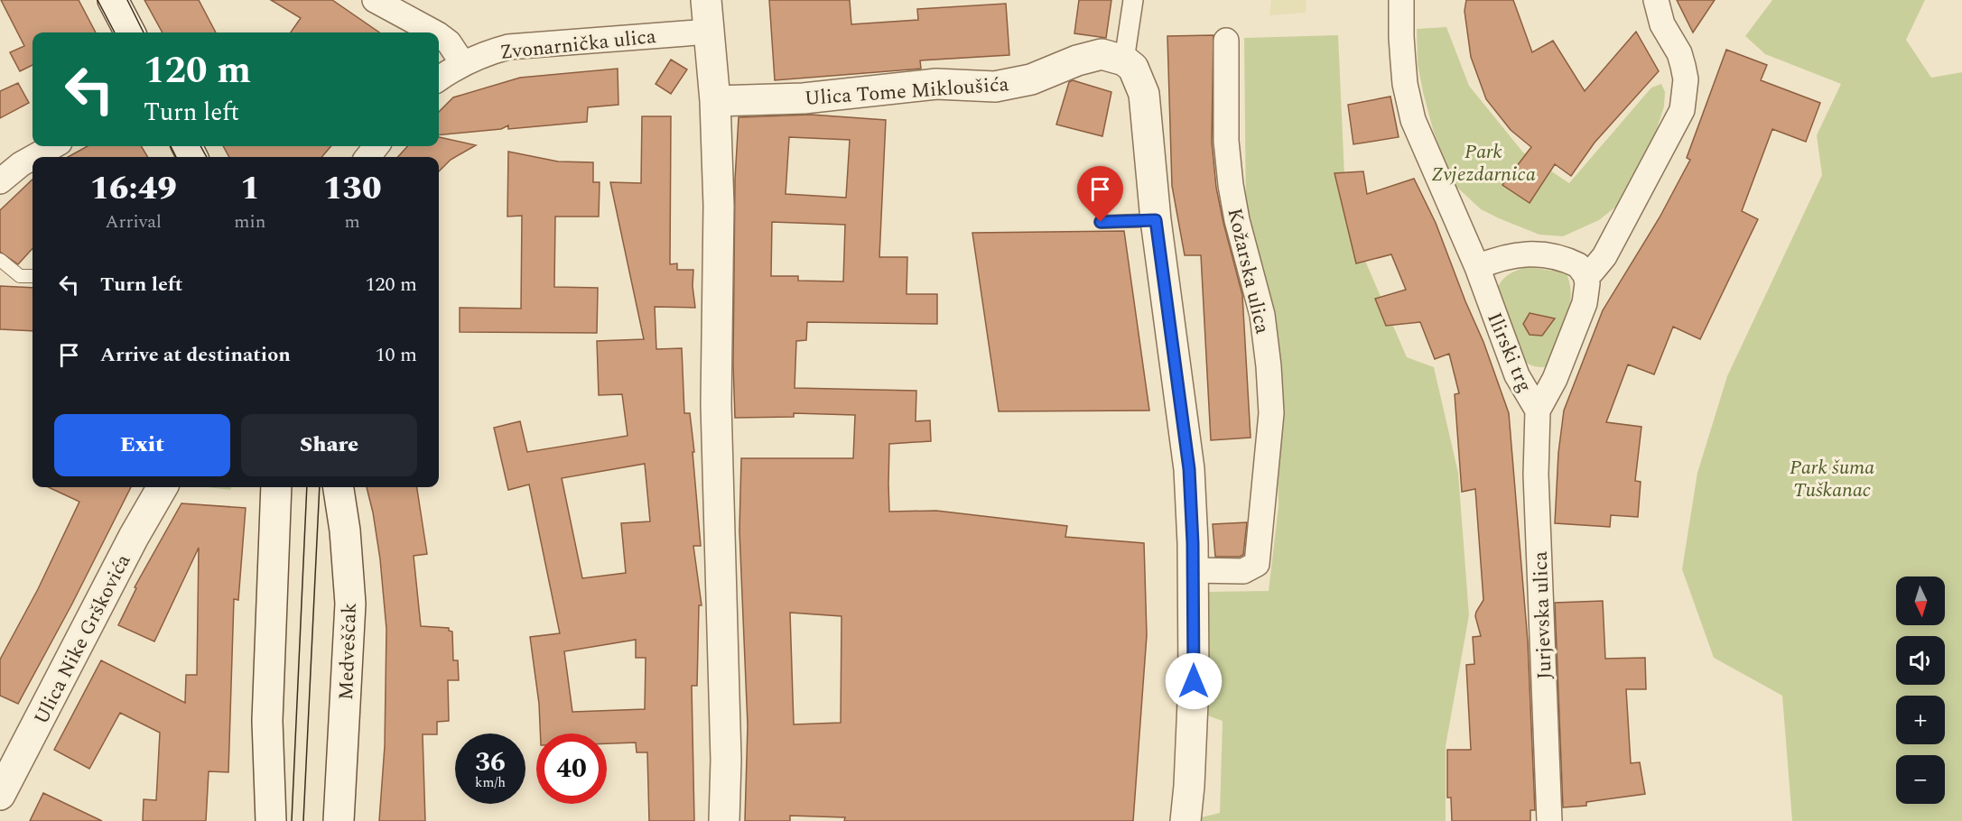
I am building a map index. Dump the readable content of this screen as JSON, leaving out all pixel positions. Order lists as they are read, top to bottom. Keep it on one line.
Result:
{"streets":{"street":["Zvonarnička ulica","Ulica Tome Mikloušića","Kožarska ulica","Ilirski trg","Jurjevska ulica","Ulica Nike Grškovića","Medveščak"]},"crossings":[["Ilirski trg","Jurjevska ulica"]],"parks":["Park Zvjezdarnica","Park šuma Tuškanac"],"north":"bottom","page":{"turn":["120 m","Turn left"],"eta":["16:49","Arrival","1","min","130","m"],"list":[{"name":"Turn left","value":"120 m"},{"name":"Arrive at destination","value":"10 m"}],"buttons":["Exit","Share"],"map_buttons":["+","−"],"speed":"36 km/h","limit":"40"}}
